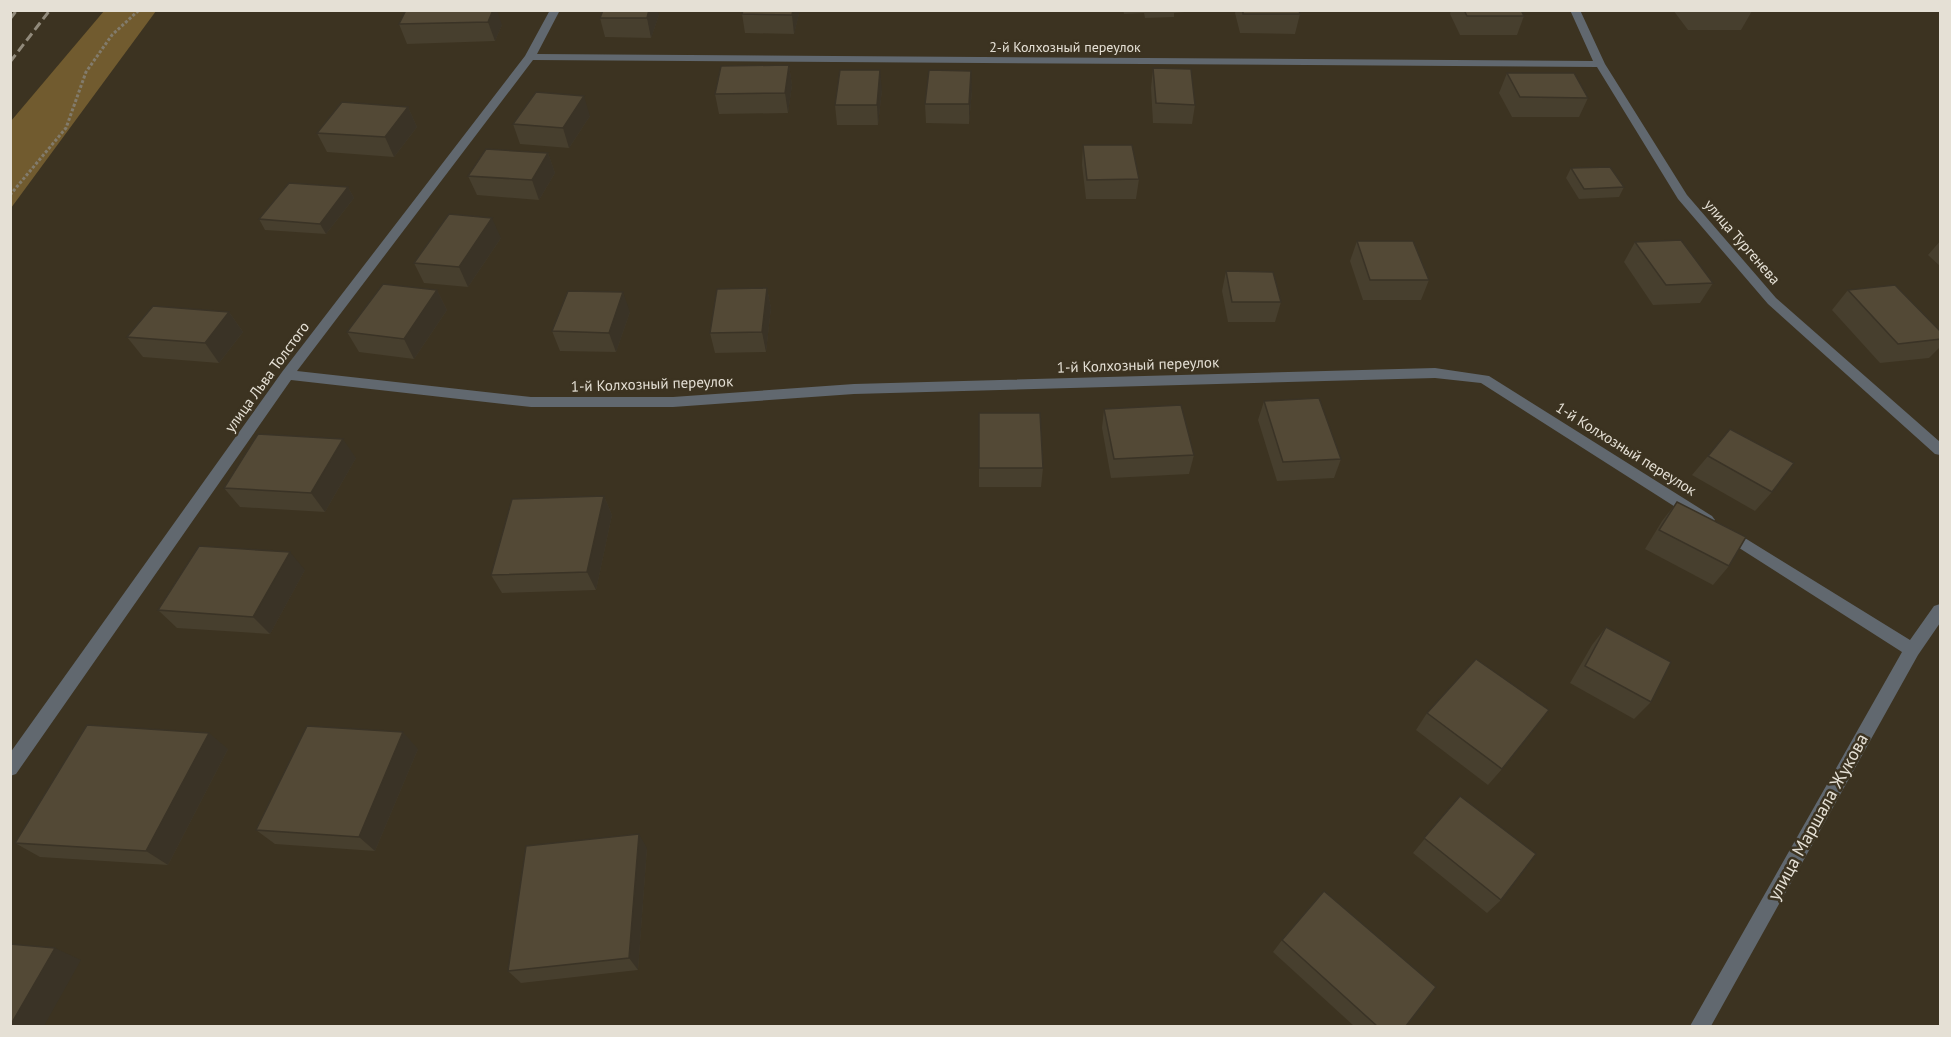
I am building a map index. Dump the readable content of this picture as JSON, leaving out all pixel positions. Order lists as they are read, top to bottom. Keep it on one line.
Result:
{"streets":{"street":["2-й Колхозный переулок","улица Тургенева","1-й Колхозный переулок","улица Льва Толстого","улица Маршала Жукова"]},"crossings":[["2-й Колхозный переулок","улица Тургенева"],["2-й Колхозный переулок","улица Льва Толстого"],["1-й Колхозный переулок","улица Льва Толстого"],["1-й Колхозный переулок","улица Маршала Жукова"]]}
